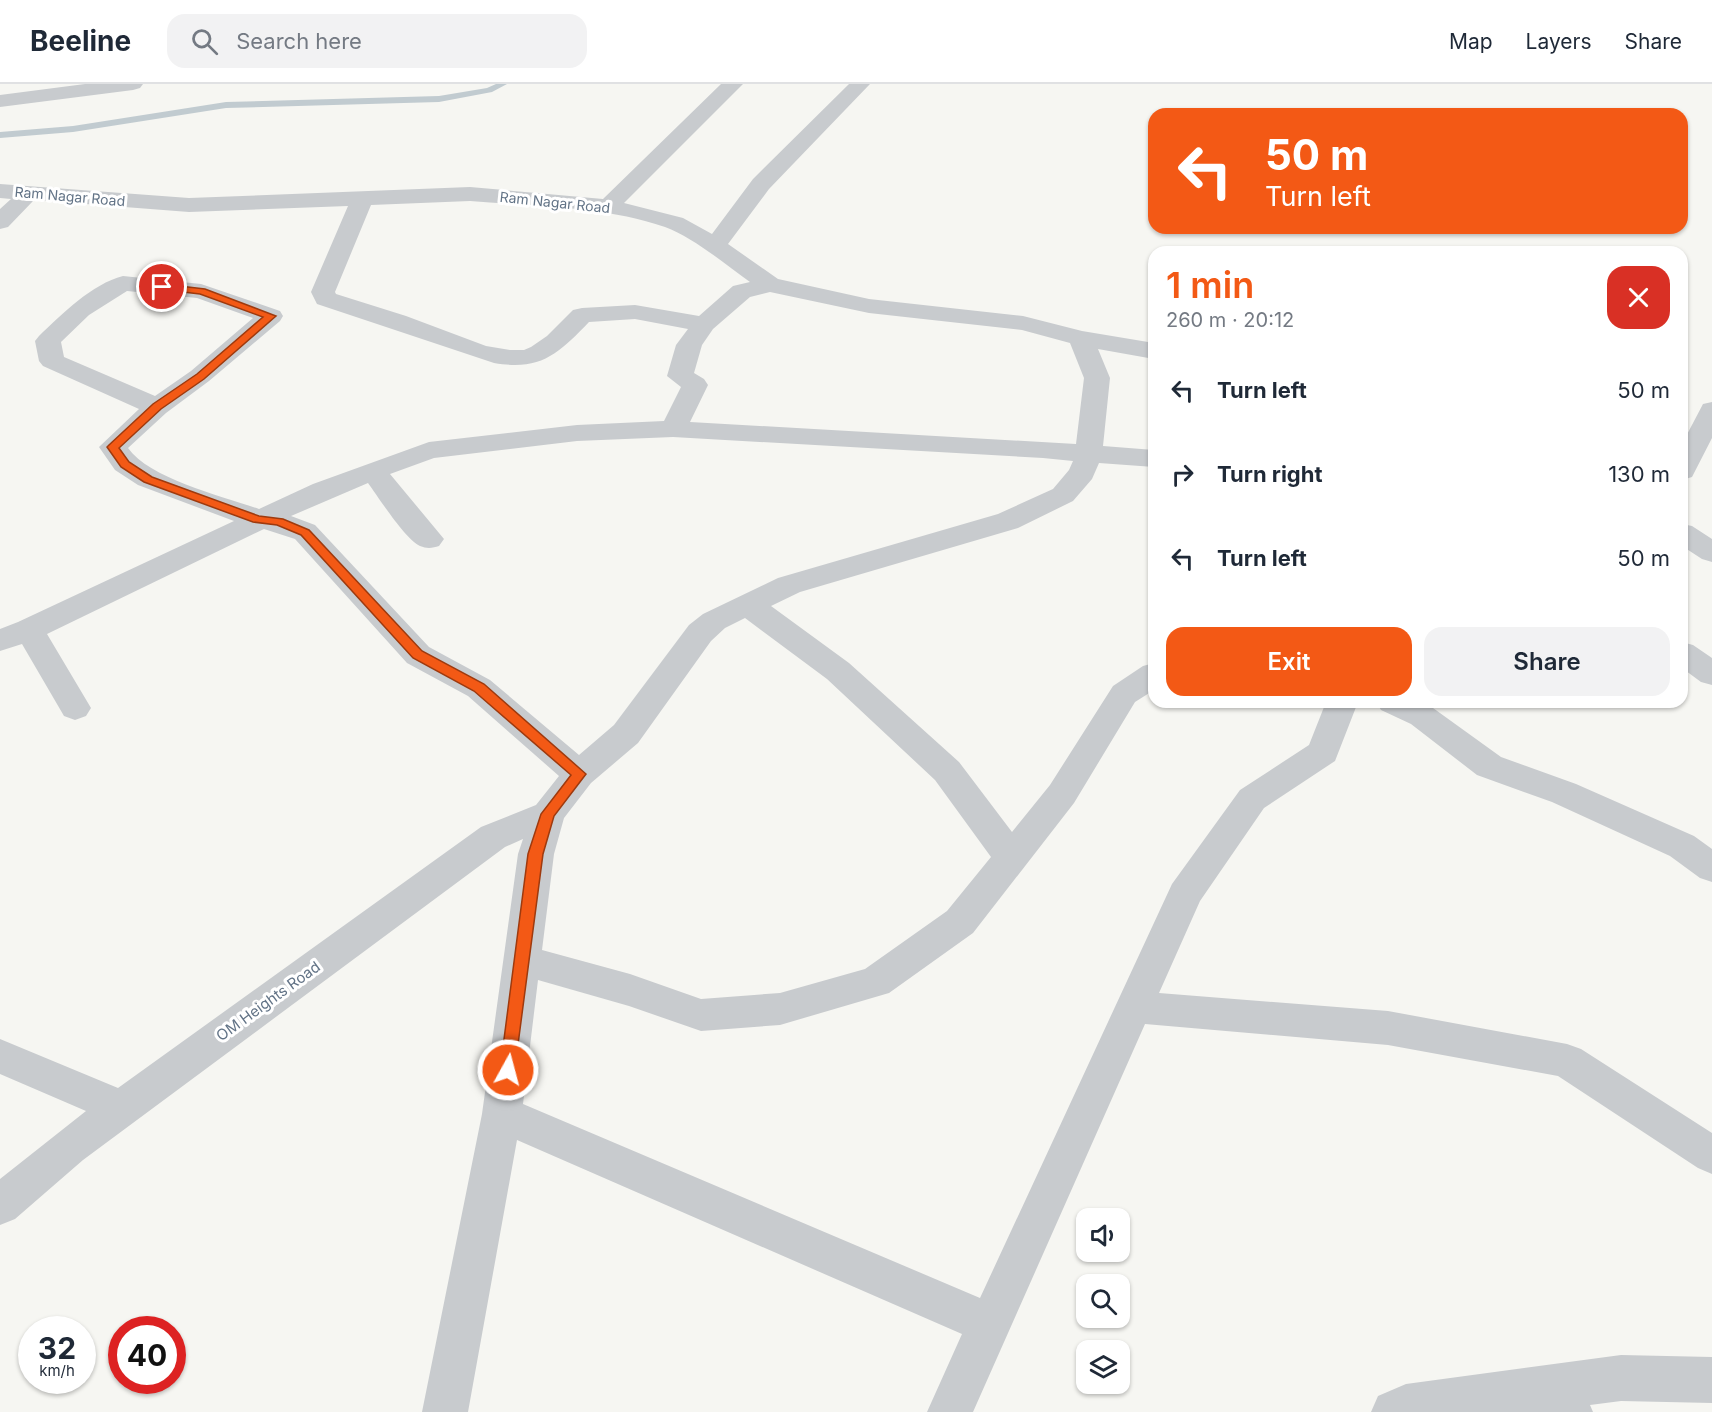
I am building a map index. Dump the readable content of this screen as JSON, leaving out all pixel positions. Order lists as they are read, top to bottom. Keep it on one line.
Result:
{"streets":{"street":["Ram Nagar Road","OM Heights Road"]},"page":{"header":"Beeline","search":"Search here","nav":["Map","Layers","Share"],"turn":["50 m","Turn left"],"heading":["1 min","260 m · 20:12"],"list":[{"name":"Turn left","value":"50 m"},{"name":"Turn right","value":"130 m"},{"name":"Turn left","value":"50 m"}],"buttons":["Exit","Share"],"speed":"32 km/h","limit":"40"}}
